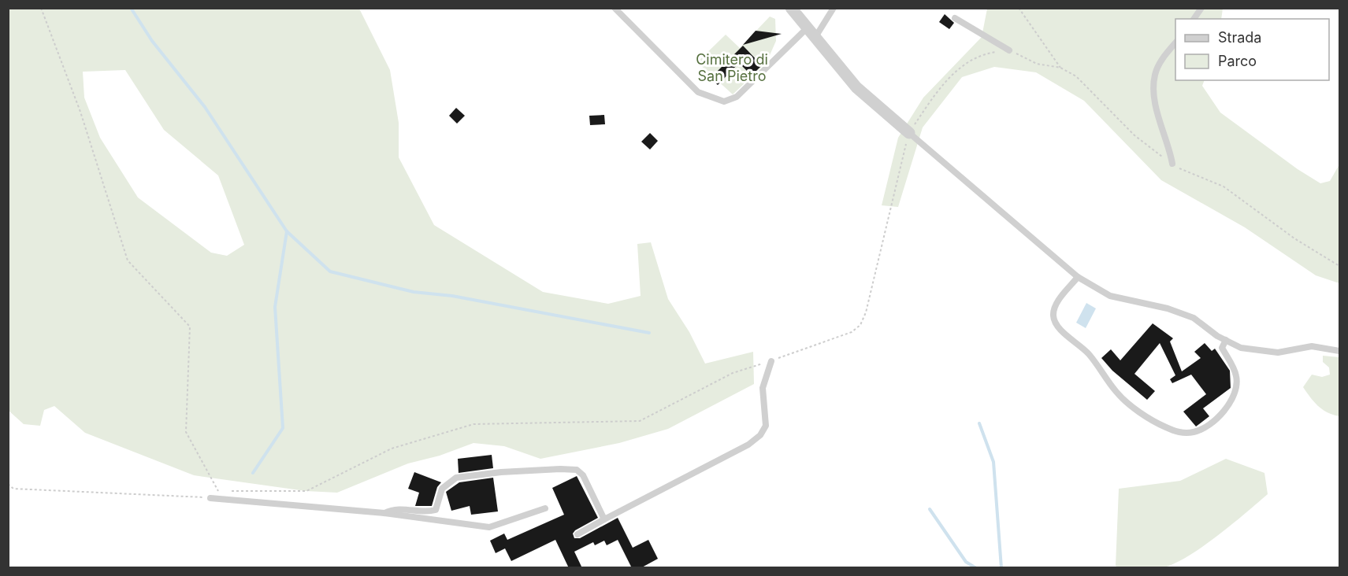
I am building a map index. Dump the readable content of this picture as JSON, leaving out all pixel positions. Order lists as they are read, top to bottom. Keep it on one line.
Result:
{"parks":["Cimitero di San Pietro"],"legend":["Strada","Parco"]}
